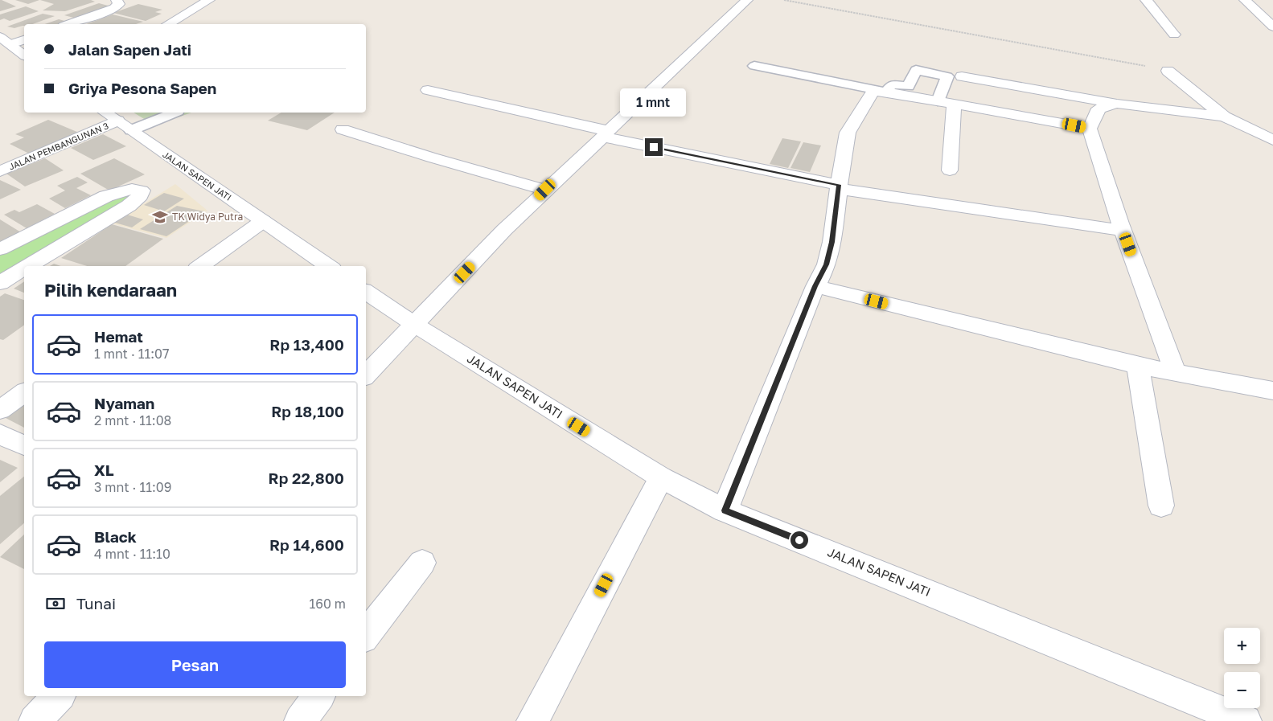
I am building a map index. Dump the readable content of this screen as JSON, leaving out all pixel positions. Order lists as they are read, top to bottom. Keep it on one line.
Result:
{"streets":{"street":["JALAN PEMBANGUNAN 3","JALAN SAPEN JATI"]},"crossings":[["JALAN PEMBANGUNAN 3","JALAN SAPEN JATI"]],"places":{"school or university":["TK Widya Putra"]},"page":{"banner":["Jalan Sapen Jati","Griya Pesona Sapen"],"bubble":"1 mnt","heading":"Pilih kendaraan","list":[{"name":"Hemat","note":"1 mnt · 11:07","value":"Rp 13,400"},{"name":"Nyaman","note":"2 mnt · 11:08","value":"Rp 18,100"},{"name":"XL","note":"3 mnt · 11:09","value":"Rp 22,800"},{"name":"Black","note":"4 mnt · 11:10","value":"Rp 14,600"}],"pay":["Tunai","160 m"],"map_buttons":["+","−"],"buttons":"Pesan"}}
